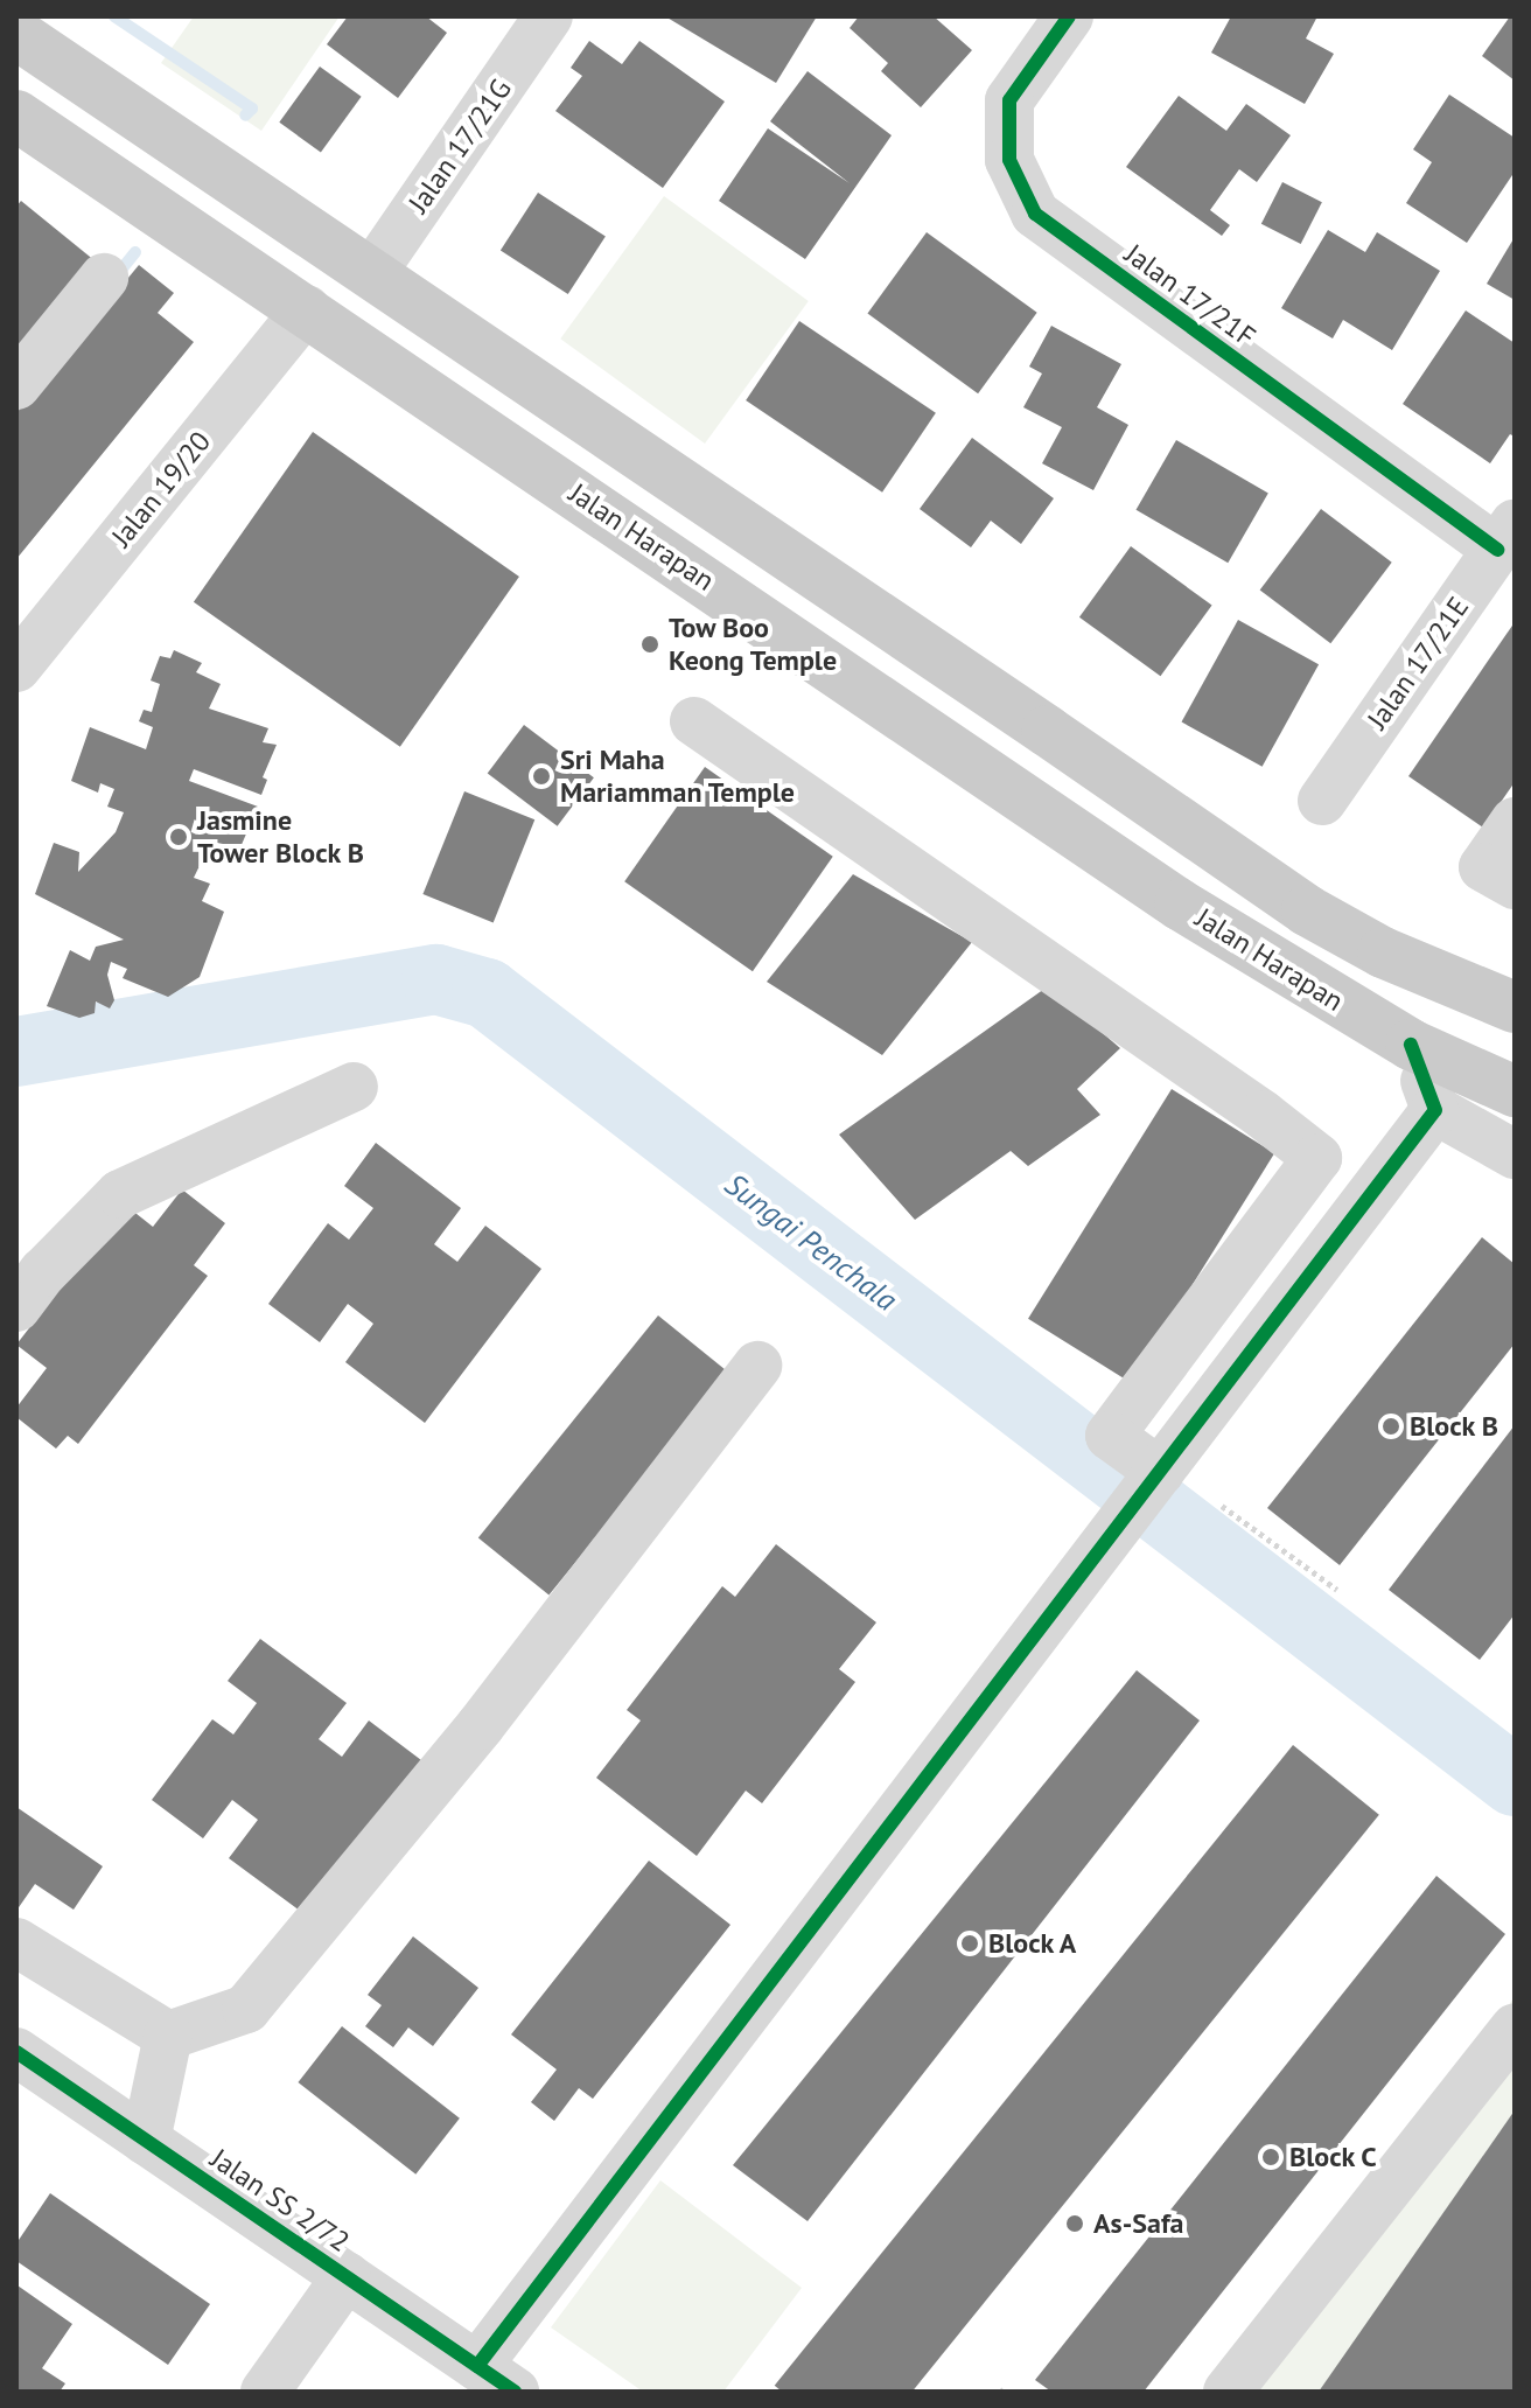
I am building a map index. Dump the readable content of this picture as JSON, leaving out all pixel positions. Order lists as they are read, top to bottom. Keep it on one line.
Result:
{"streets":{"main road":["Jalan Harapan"],"street":["Jalan 17/21G","Jalan 17/21F","Jalan 19/20","Jalan 17/21E","Jalan SS 2/72"]},"crossings":[["Jalan 17/21F","Jalan 17/21E"],["Jalan 19/20","Jalan Harapan"]],"water":["Sungai Penchala"],"places":["Tow Boo Keong Temple","Sri Maha Mariamman Temple","Jasmine Tower Block B","Block B","Block A","Block C","As-Safa"]}
